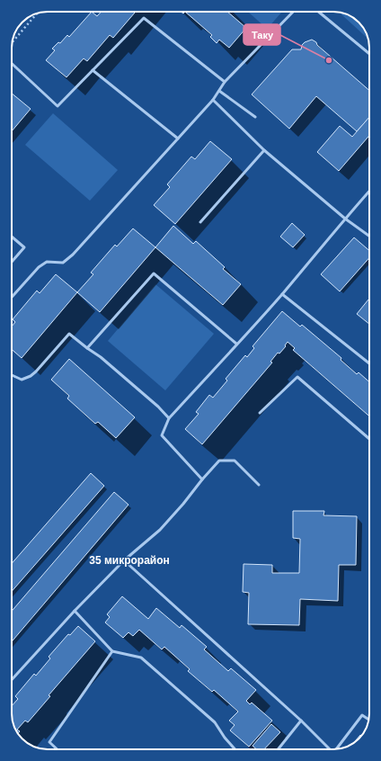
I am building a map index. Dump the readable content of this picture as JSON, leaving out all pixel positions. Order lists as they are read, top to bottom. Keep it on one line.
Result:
{"districts":["35 микрорайон"],"places":["Таку"]}
